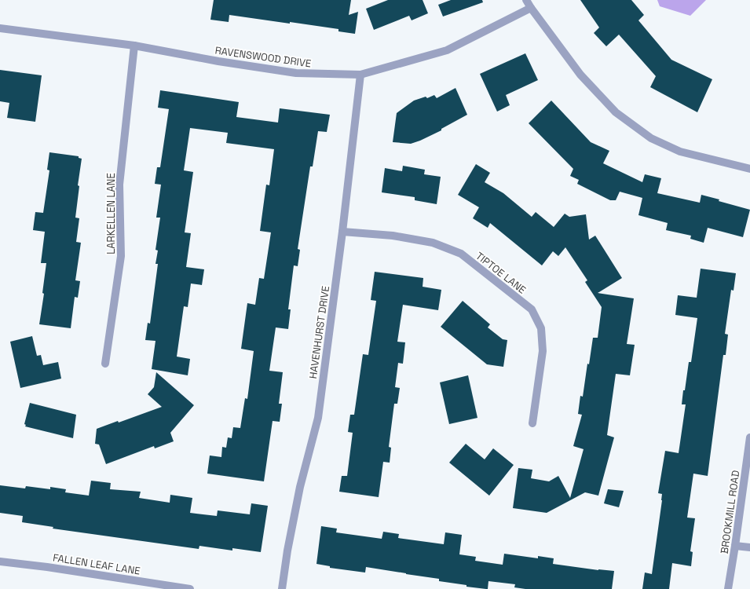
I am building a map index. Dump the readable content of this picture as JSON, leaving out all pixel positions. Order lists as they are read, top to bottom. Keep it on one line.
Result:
{"streets":{"street":["RAVENSWOOD DRIVE","LARKELLEN LANE","TIPTOE LANE","HAVENHURST DRIVE","BROOKMILL ROAD","FALLEN LEAF LANE"]},"crossings":[["RAVENSWOOD DRIVE","LARKELLEN LANE"],["RAVENSWOOD DRIVE","HAVENHURST DRIVE"],["TIPTOE LANE","HAVENHURST DRIVE"]]}
